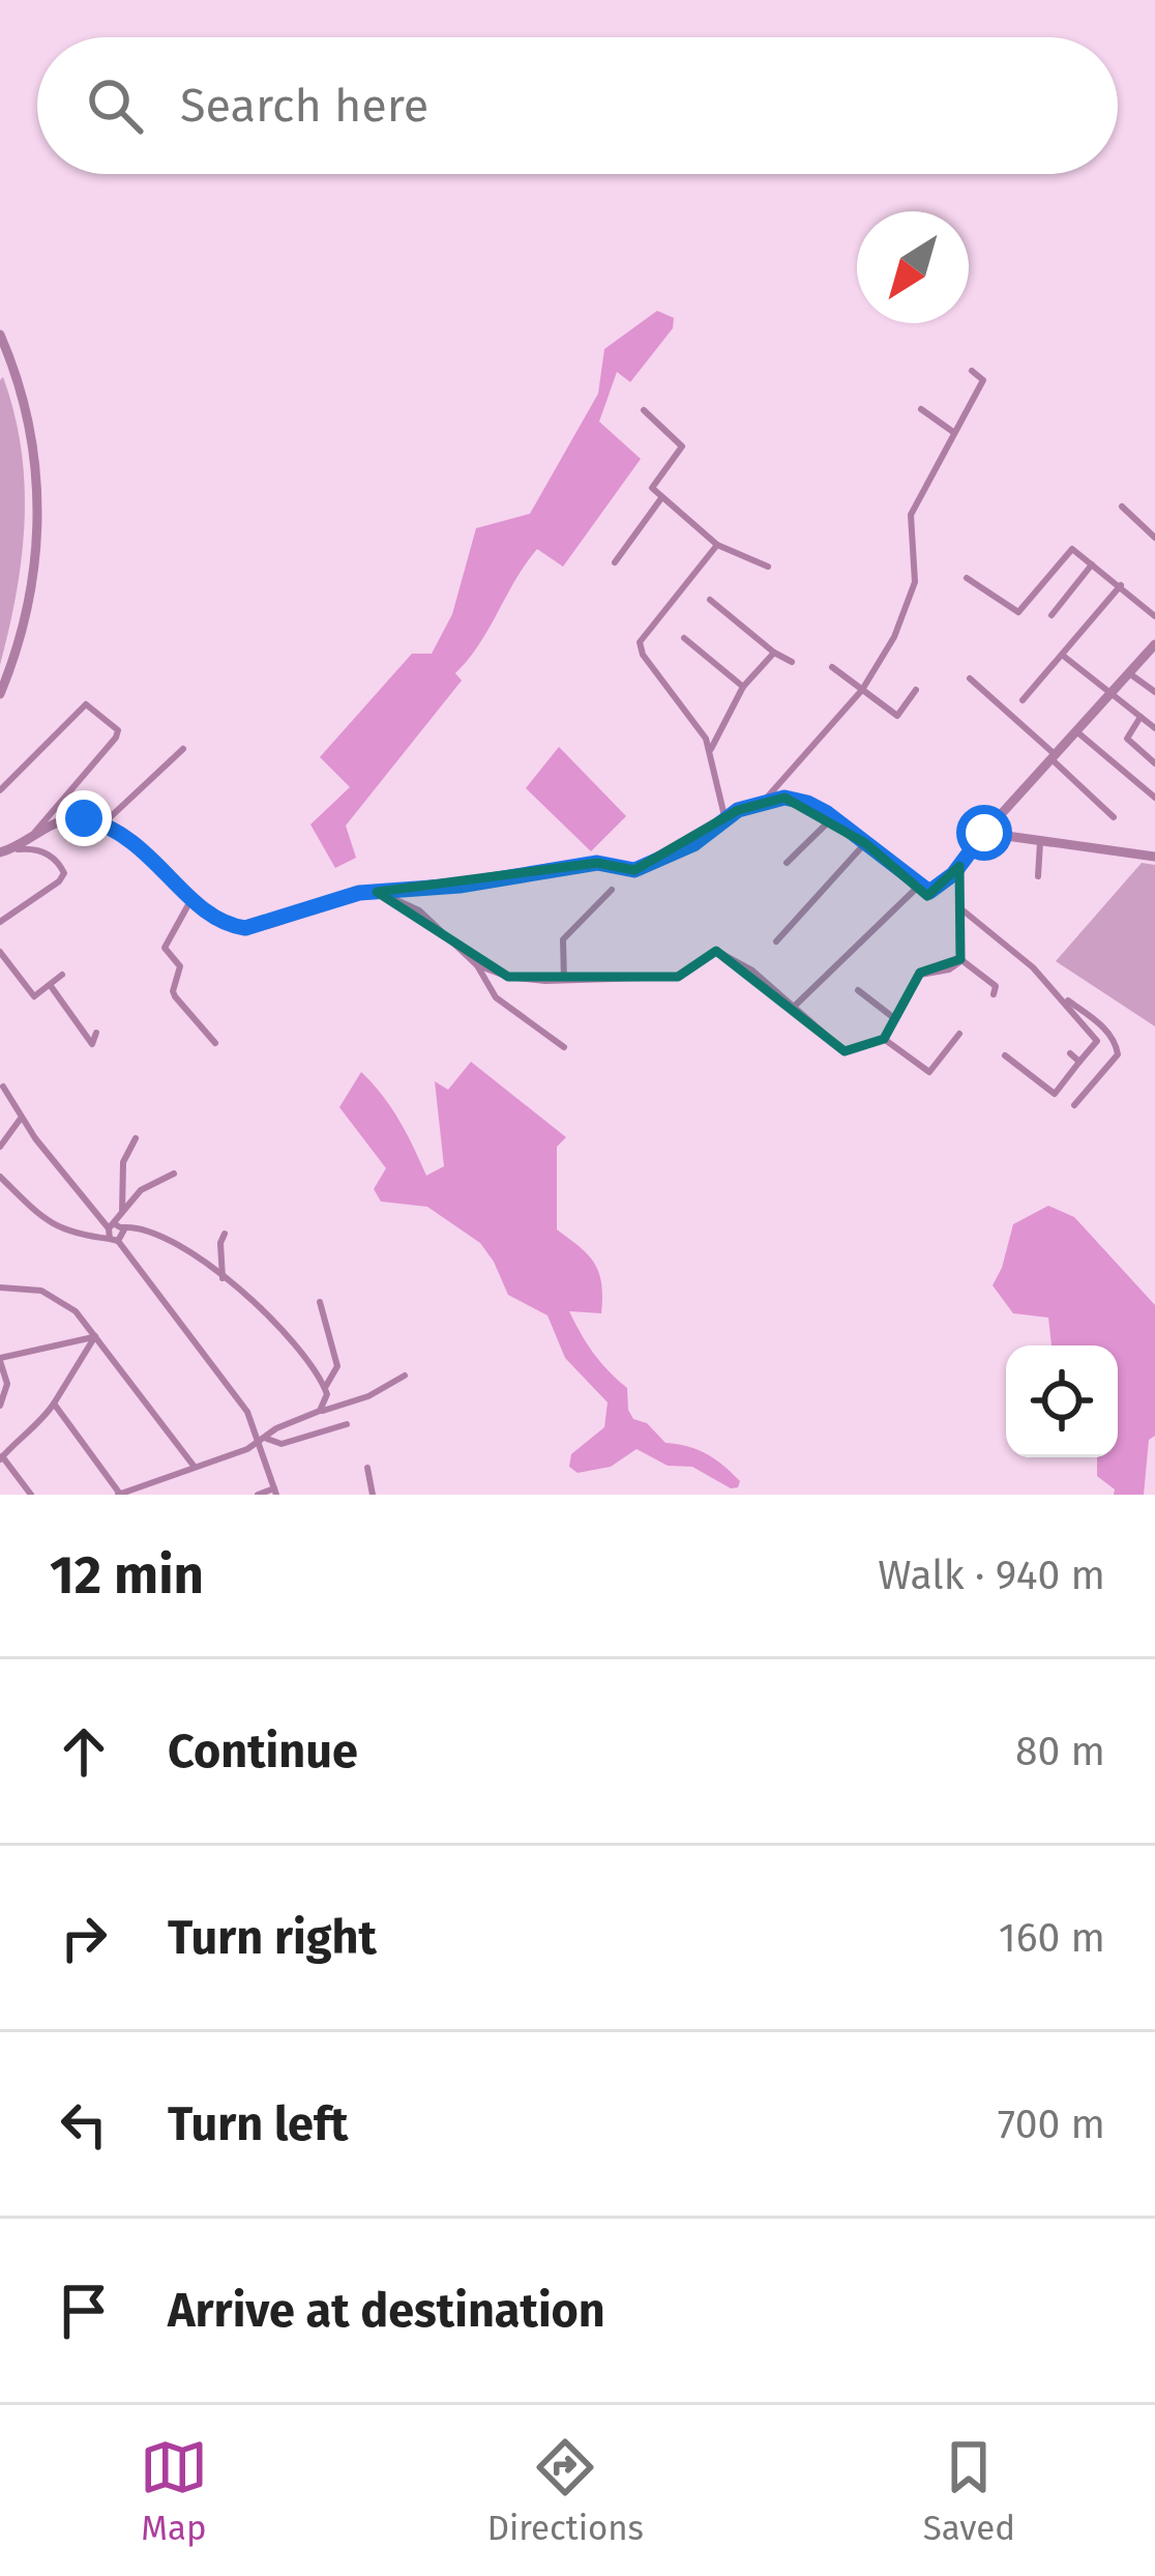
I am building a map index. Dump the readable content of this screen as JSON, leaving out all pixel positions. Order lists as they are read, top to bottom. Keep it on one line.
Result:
{"north":"bottom left","page":{"search":"Search here","heading":["12 min","Walk · 940 m"],"list":[["Continue","80 m"],["Turn right","160 m"],["Turn left","700 m"],"Arrive at destination"],"nav":["Map","Directions","Saved"]}}
